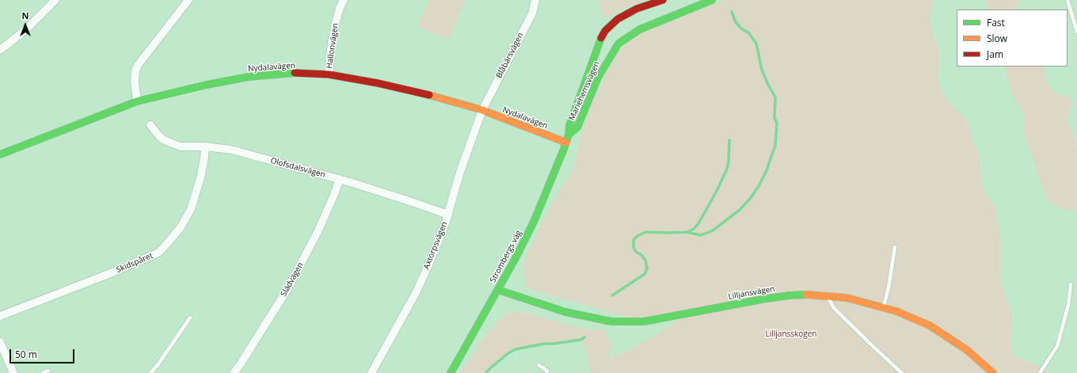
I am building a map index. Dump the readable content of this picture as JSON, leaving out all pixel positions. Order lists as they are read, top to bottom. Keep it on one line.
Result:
{"streets":{"street":["Hallonvägen","Blåbärsvägen","Nydalavägen","Mariehemsvägen","Olofsdalsvägen","Axtorpsvägen","Strombergs väg","Skidspåret","Slädvägen","Lilljansvägen"]},"crossings":[["Hallonvägen","Nydalavägen"],["Blåbärsvägen","Nydalavägen"],["Blåbärsvägen","Axtorpsvägen"],["Nydalavägen","Mariehemsvägen"],["Nydalavägen","Axtorpsvägen"],["Nydalavägen","Strombergs väg"],["Mariehemsvägen","Strombergs väg"],["Olofsdalsvägen","Axtorpsvägen"],["Olofsdalsvägen","Skidspåret"],["Olofsdalsvägen","Slädvägen"],["Strombergs väg","Lilljansvägen"]],"parks":["Lilljansskogen"],"legend":["Fast","Slow","Jam"],"scale_bar":"50 m","north":"top"}
